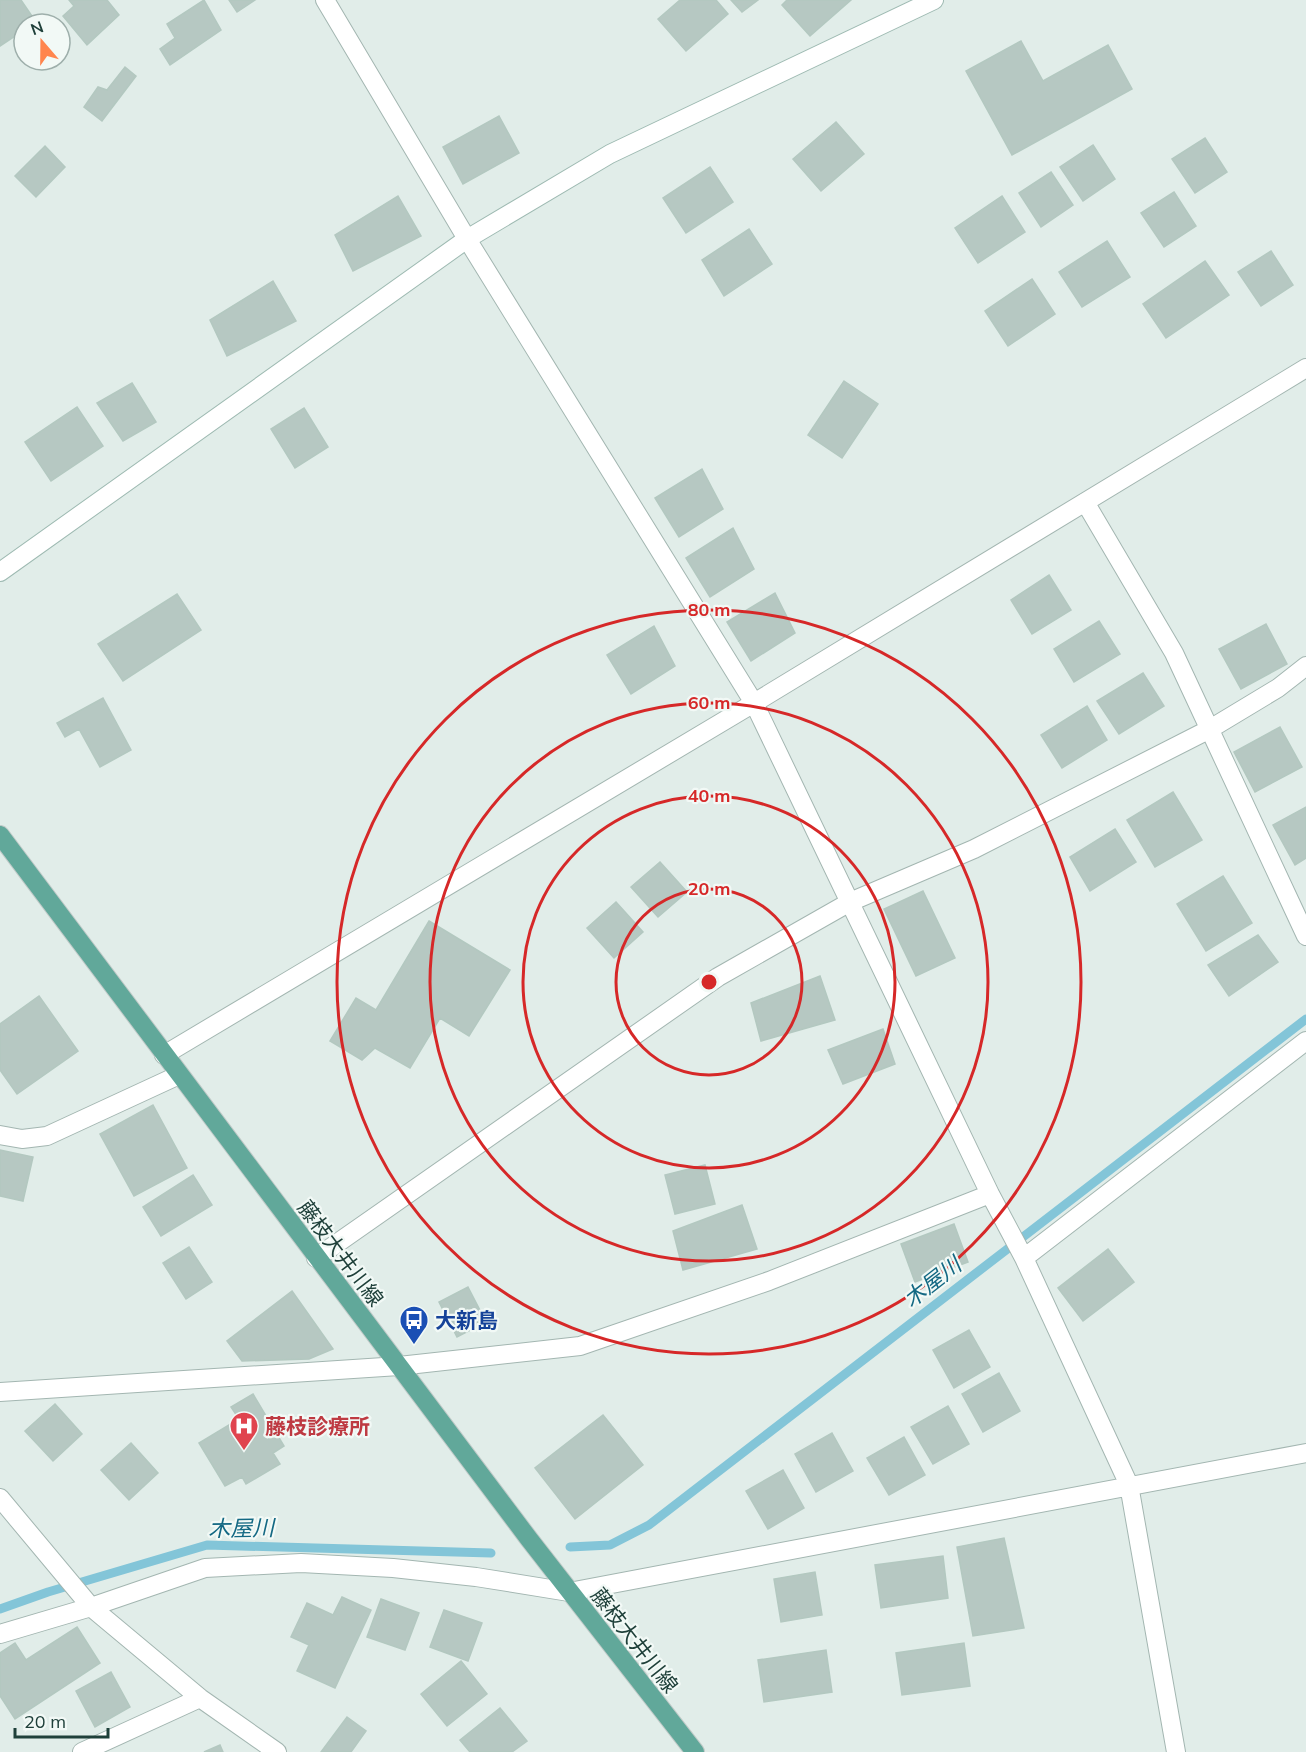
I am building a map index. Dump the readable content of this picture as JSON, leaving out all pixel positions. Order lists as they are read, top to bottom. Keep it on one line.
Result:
{"streets":{"main road":["藤枝大井川線"]},"water":["木屋川"],"places":{"bus stop":["大新島"],"hospital":["藤枝診療所"]},"scale_bar":"20 m","north":"top","rings":["80 m","60 m","40 m","20 m"]}
